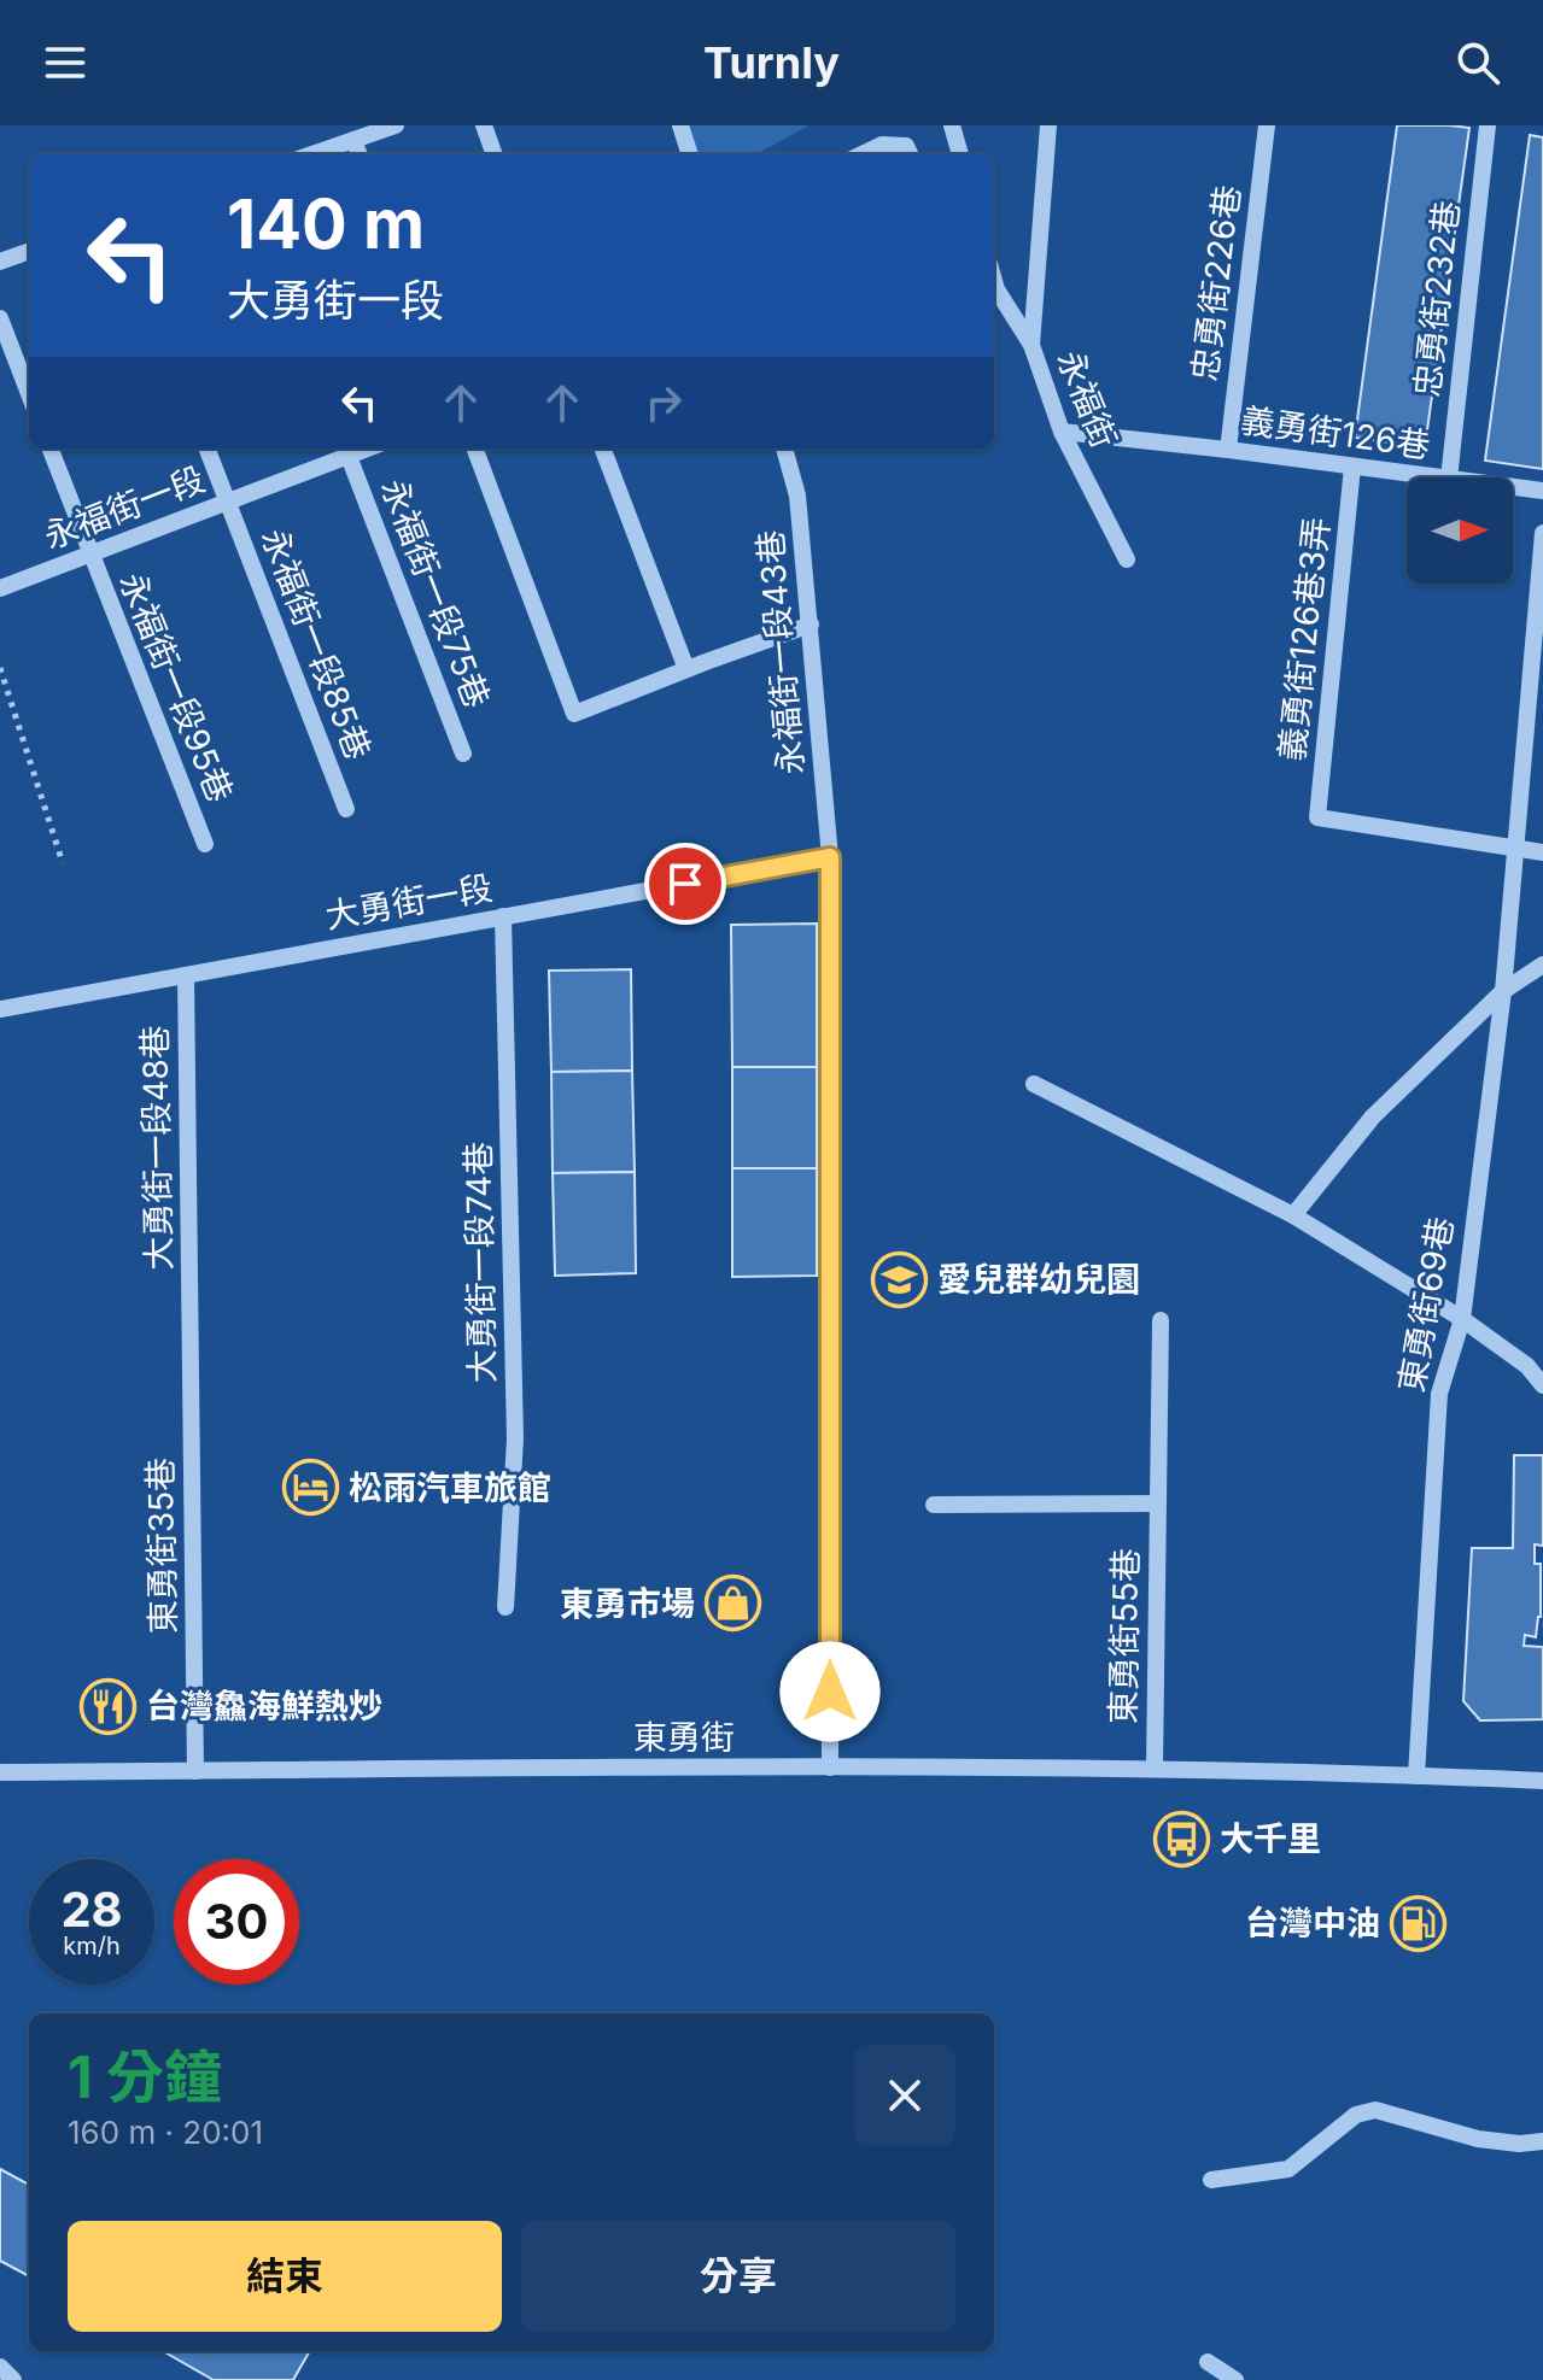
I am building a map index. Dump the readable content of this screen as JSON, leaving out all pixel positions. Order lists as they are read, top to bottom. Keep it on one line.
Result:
{"streets":{"street":["忠勇街226巷","忠勇街232巷","永福街","義勇街126巷","永福街一段","永福街一段75巷","義勇街126巷3弄","永福街一段85巷","永福街一段43巷","永福街一段95巷","大勇街一段","大勇街一段48巷","大勇街一段74巷","東勇街69巷","東勇街35巷","東勇街55巷","東勇街"]},"crossings":[["忠勇街226巷","義勇街126巷"],["永福街","義勇街126巷"],["義勇街126巷","義勇街126巷3弄"],["永福街一段","永福街一段75巷"],["永福街一段","永福街一段85巷"],["永福街一段","永福街一段95巷"],["義勇街126巷3弄","東勇街69巷"],["永福街一段43巷","大勇街一段"],["永福街一段43巷","東勇街"],["大勇街一段","大勇街一段48巷"],["大勇街一段","大勇街一段74巷"],["大勇街一段48巷","東勇街35巷"],["東勇街69巷","東勇街"],["東勇街35巷","東勇街"],["東勇街55巷","東勇街"]],"places":{"school or university":["愛兒群幼兒園"],"hotel":["松雨汽車旅館"],"shop":["東勇市場"],"restaurant":["台灣鱻海鮮熱炒"],"bus stop":["大千里"],"fuel station":["台灣中油"]},"north":"right","page":{"header":"Turnly","turn":["140 m","大勇街一段"],"speed":"28 km/h","limit":"30","heading":["1 分鐘","160 m · 20:01"],"buttons":["結束","分享"]}}
